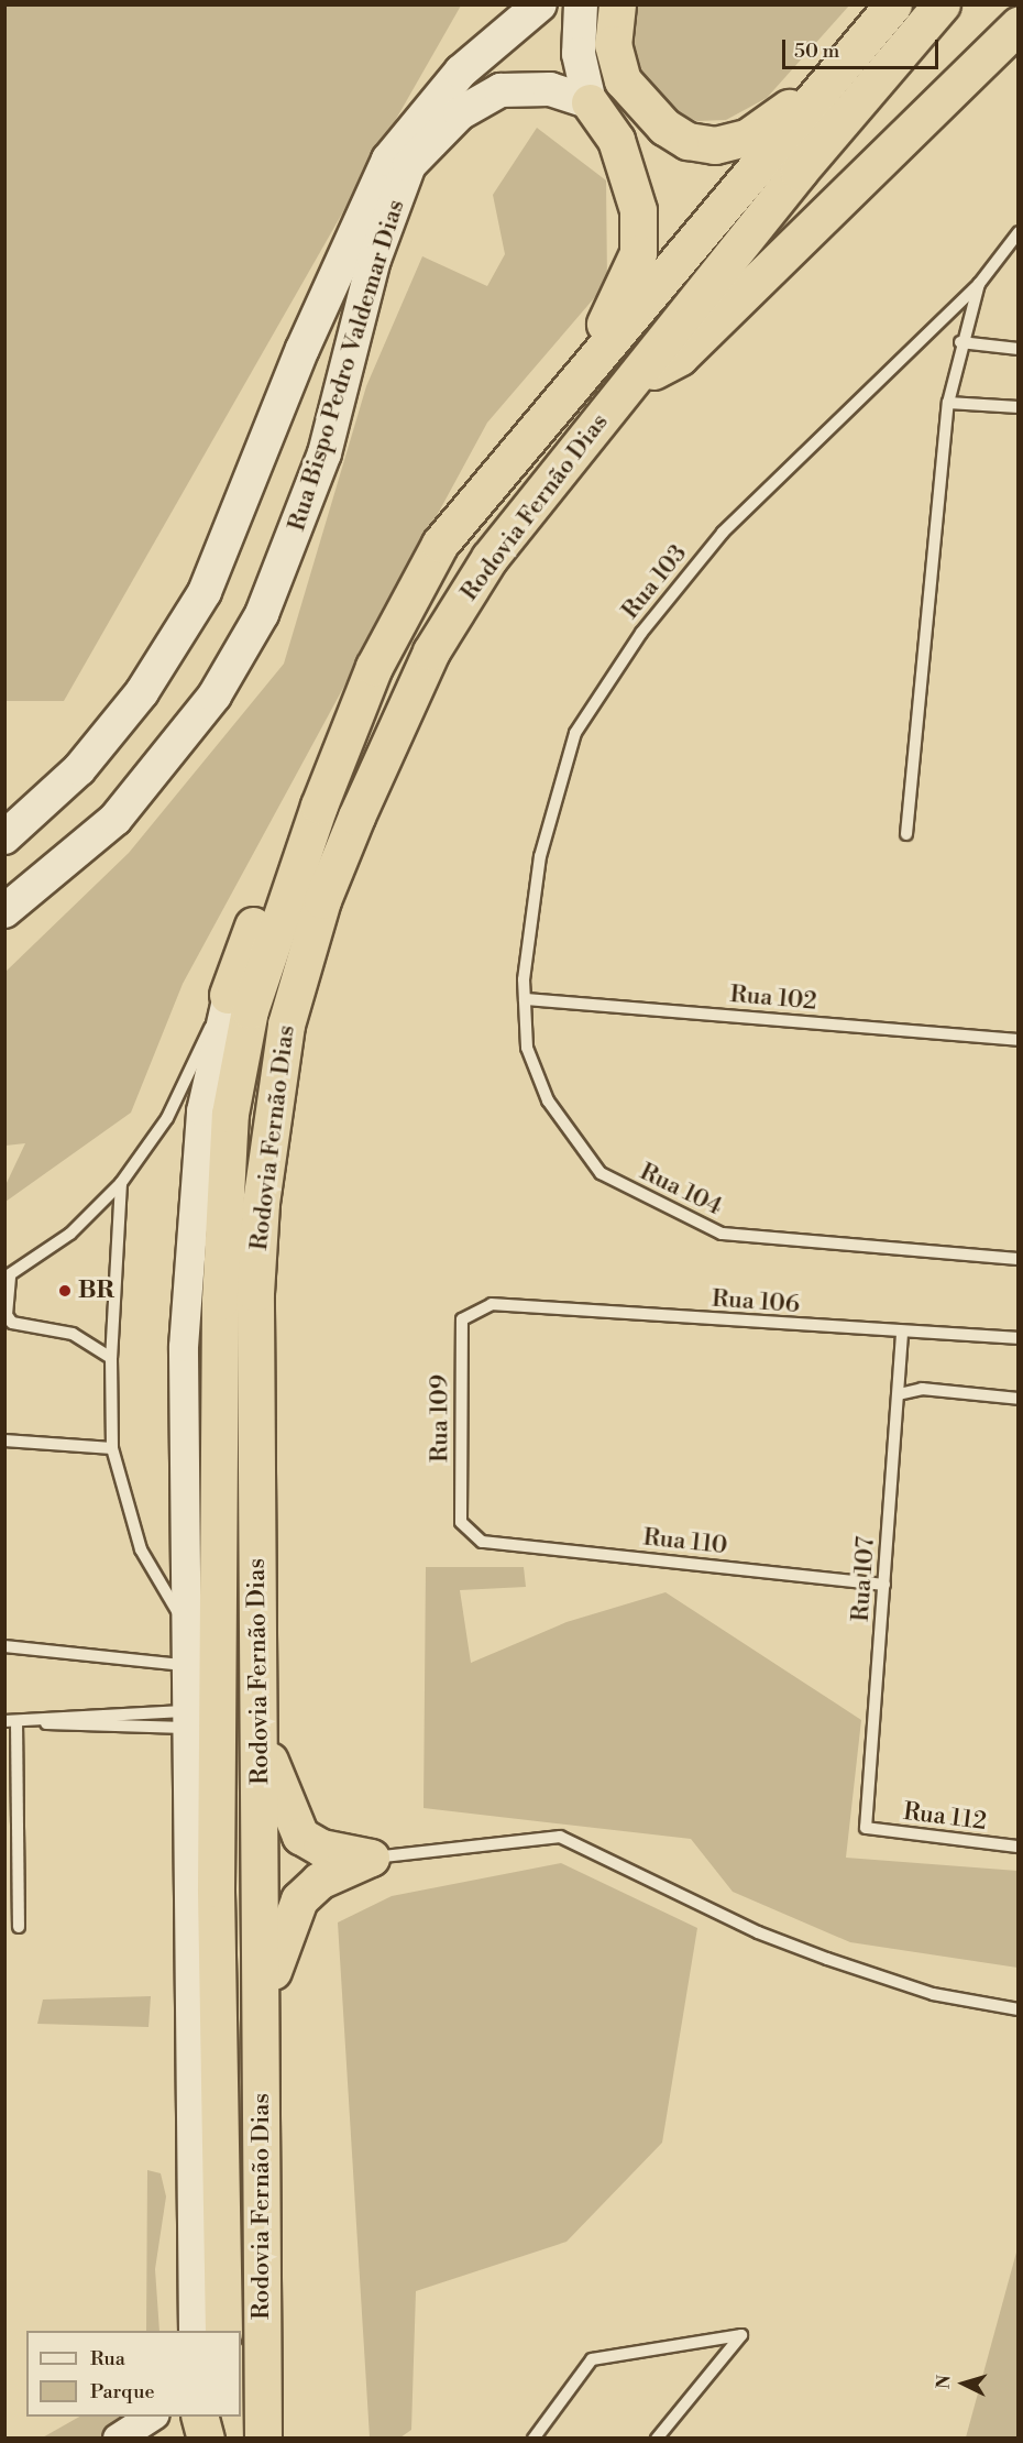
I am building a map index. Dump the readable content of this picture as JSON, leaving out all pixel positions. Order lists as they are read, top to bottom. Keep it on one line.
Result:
{"streets":{"highway":["Rodovia Fernão Dias"],"main road":["Rua Bispo Pedro Valdemar Dias"],"lane":["Rua 103","Rua 102","Rua 104","Rua 106","Rua 109","Rua 110","Rua 107","Rua 112"]},"crossings":[["Rua 103","Rua 102"],["Rua 103","Rua 104"],["Rua 102","Rua 104"],["Rua 106","Rua 109"],["Rua 106","Rua 107"],["Rua 109","Rua 110"],["Rua 110","Rua 107"],["Rua 107","Rua 112"]],"places":["BR"],"legend":["Rua","Parque"],"scale_bar":"50 m","north":"left"}
